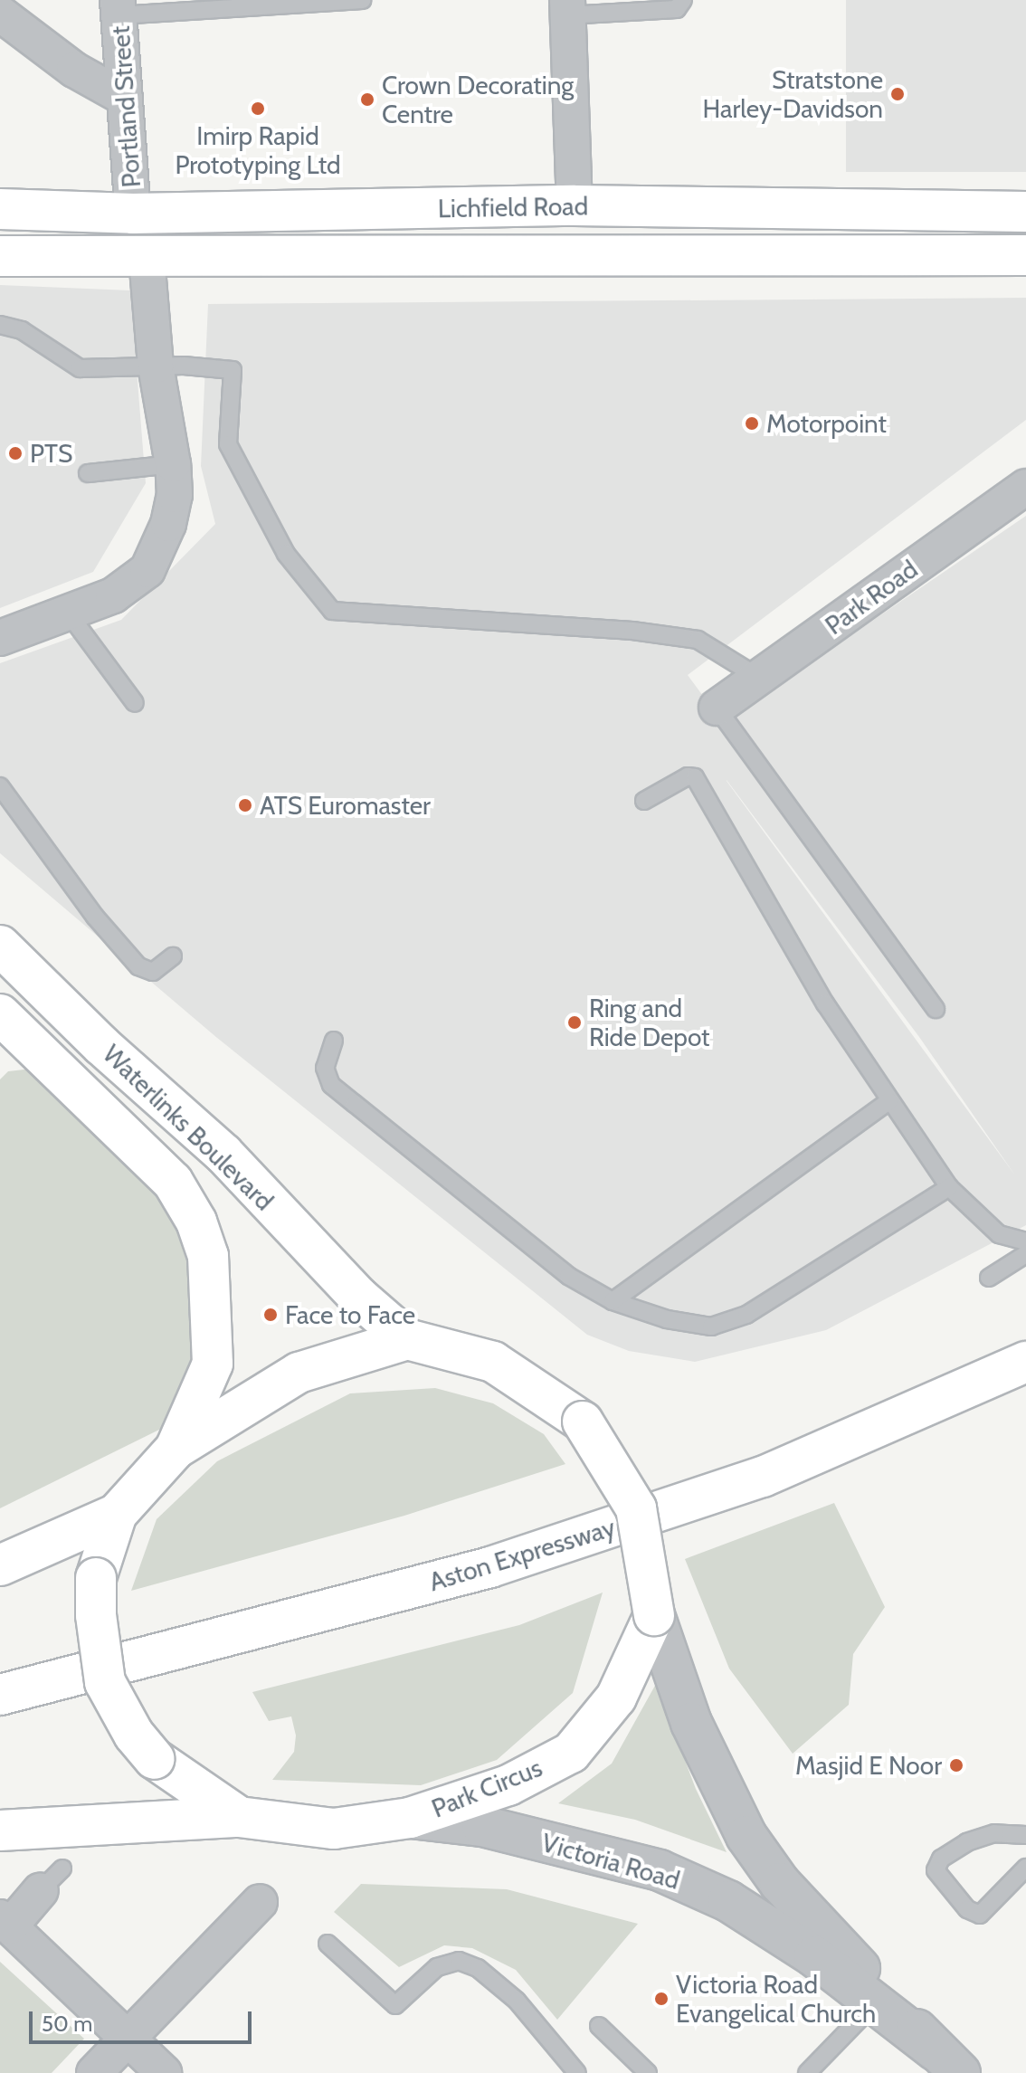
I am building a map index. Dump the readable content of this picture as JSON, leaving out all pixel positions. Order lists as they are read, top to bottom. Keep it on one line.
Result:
{"streets":{"main road":["Lichfield Road","Waterlinks Boulevard","Aston Expressway","Park Circus"],"street":["Portland Street","Park Road","Victoria Road"]},"crossings":[["Portland Street","Lichfield Road"],["Waterlinks Boulevard","Park Circus"],["Park Circus","Victoria Road"]],"places":["Stratstone Harley-Davidson","Crown Decorating Centre","Imirp Rapid Prototyping Ltd","Motorpoint","PTS","ATS Euromaster","Ring and Ride Depot","Face to Face","Masjid E Noor","Victoria Road Evangelical Church"],"scale_bar":"50 m"}
